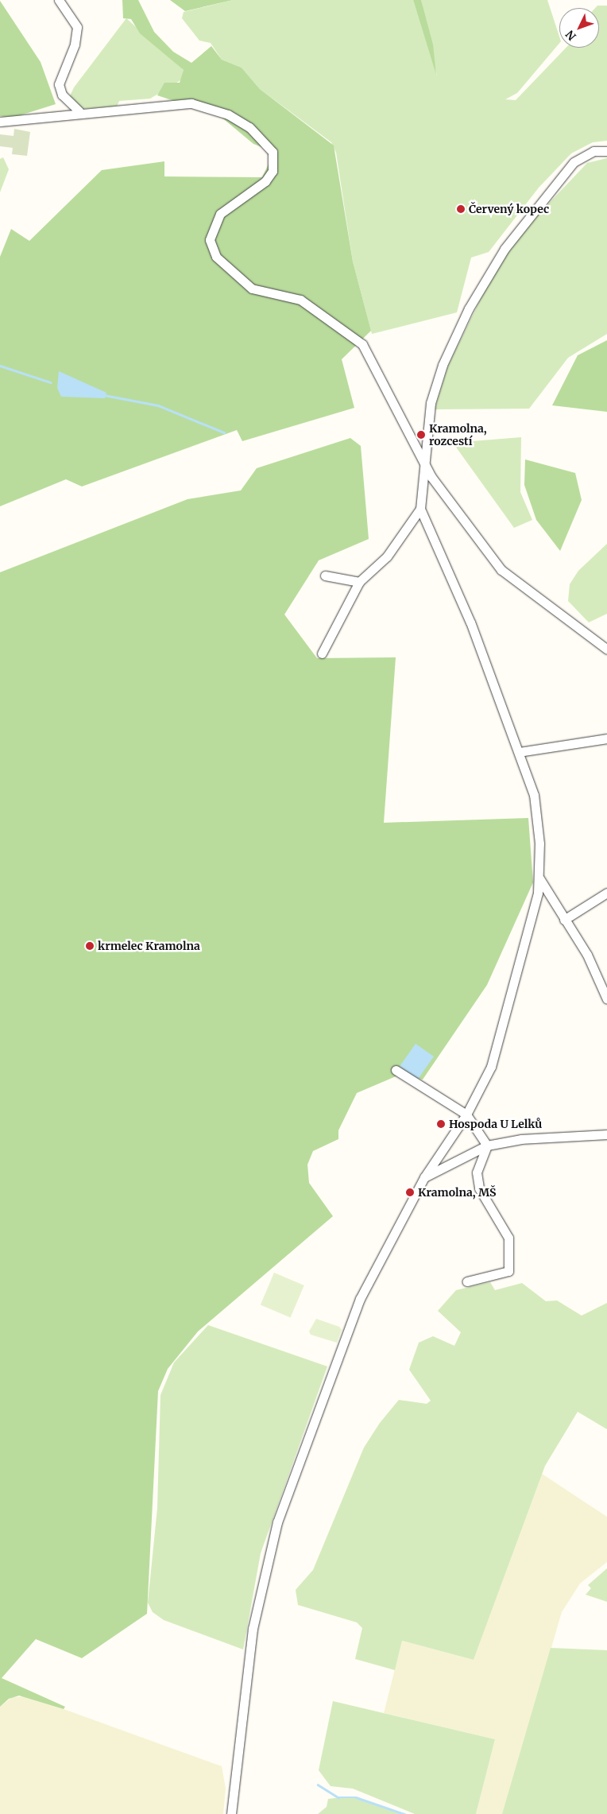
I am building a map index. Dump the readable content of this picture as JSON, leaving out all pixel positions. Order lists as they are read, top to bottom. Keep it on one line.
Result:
{"places":["Červený kopec","Kramolna, rozcestí","krmelec Kramolna","Hospoda U Lelků","Kramolna, MŠ"],"north":"bottom left"}
